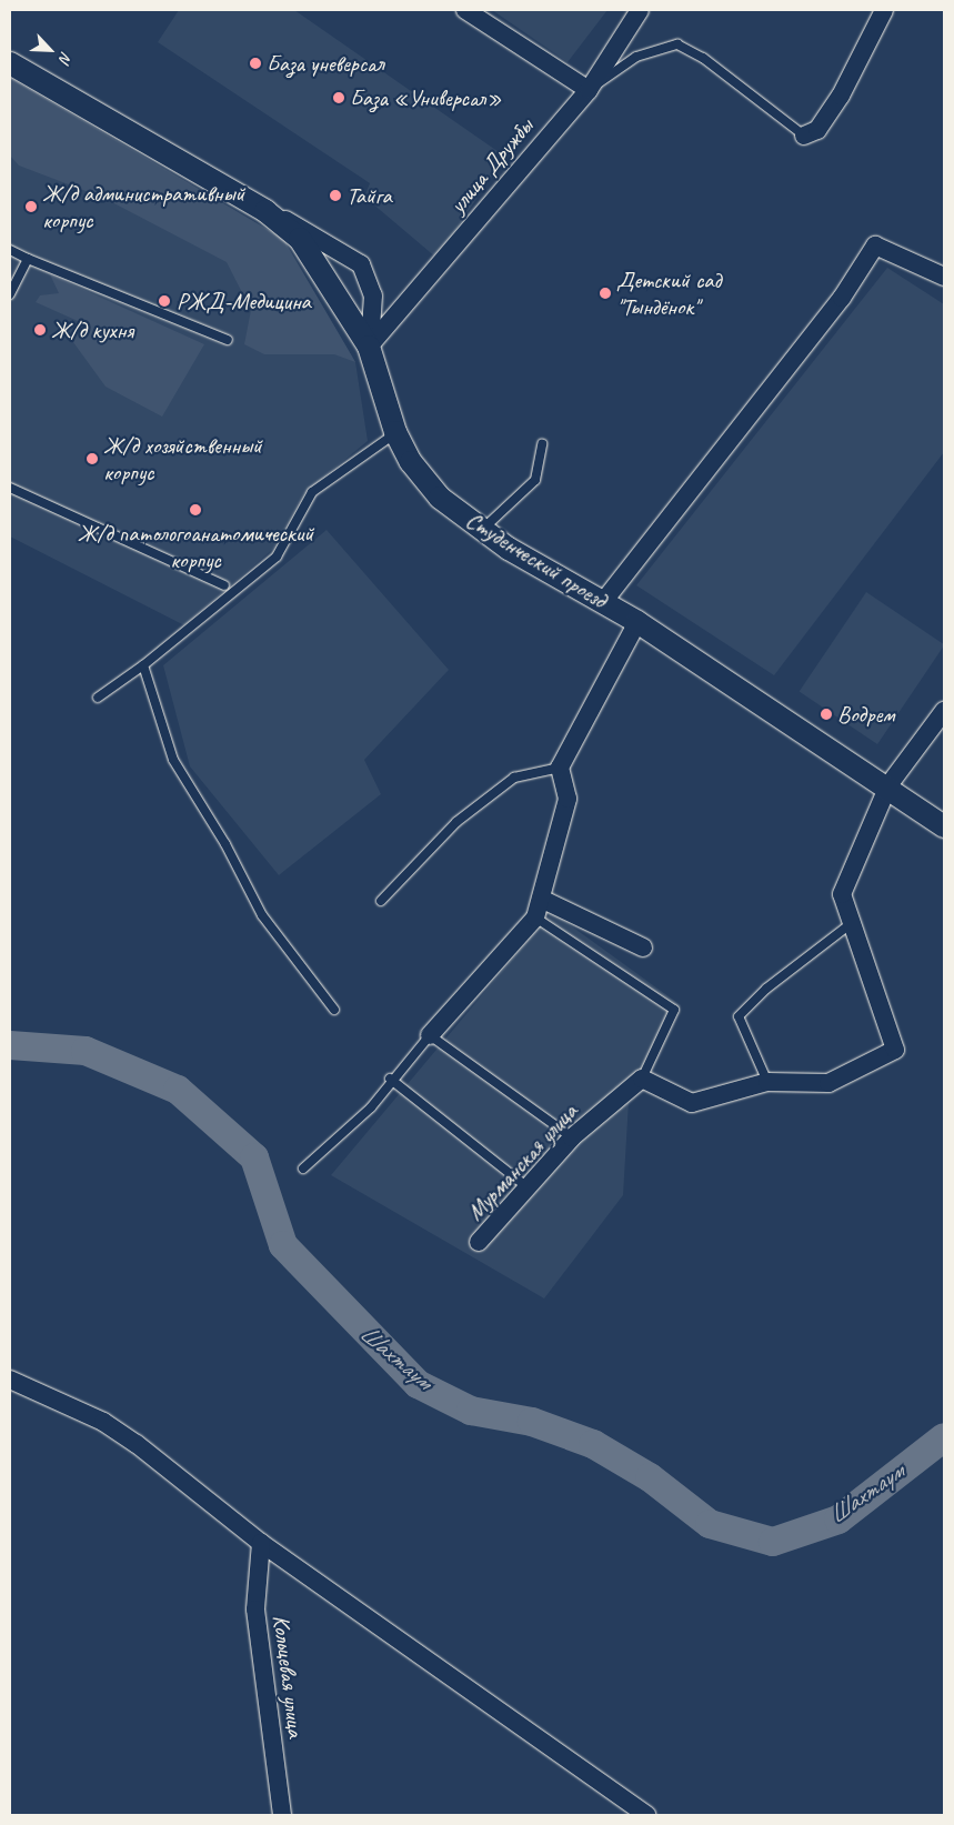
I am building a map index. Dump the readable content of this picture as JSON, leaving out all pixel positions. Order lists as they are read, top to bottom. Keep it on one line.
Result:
{"streets":{"street":["улица Дружбы","Студенческий проезд","Мурманская улица","Кольцевая улица"]},"crossings":[["улица Дружбы","Студенческий проезд"]],"water":["Шахтаум"],"places":["База уневерсал","База «Универсал»","Тайга","Ж/д административный корпус","Детский сад \"Тындёнок\"","РЖД-Медицина","Ж/д кухня","Ж/д хозяйственный корпус","Ж/д патологоанатомический корпус","Водрем"],"north":"bottom right"}
